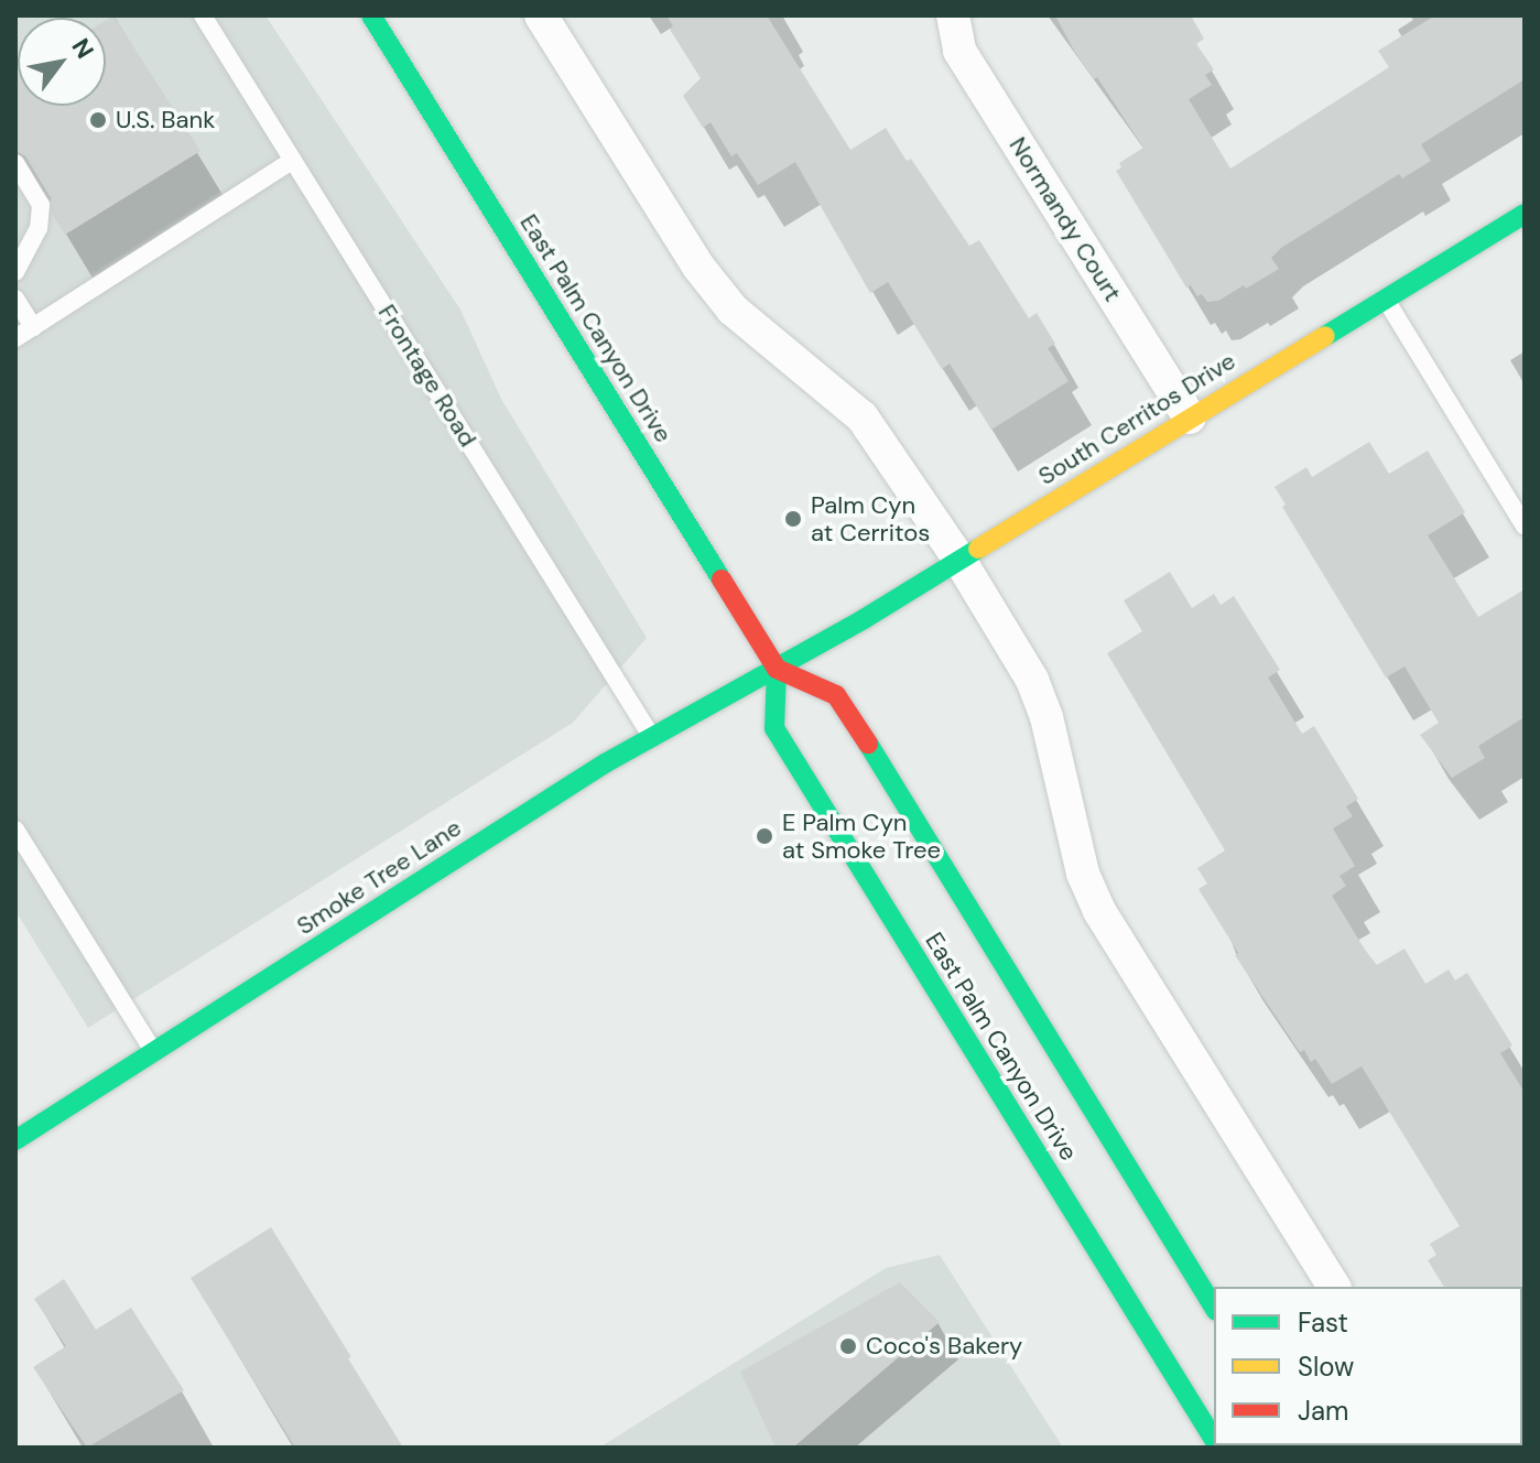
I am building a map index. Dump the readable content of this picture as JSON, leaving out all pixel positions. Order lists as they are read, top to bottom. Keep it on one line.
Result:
{"streets":{"main road":["East Palm Canyon Drive","South Cerritos Drive","Smoke Tree Lane"],"street":["Normandy Court"],"lane":["Frontage Road"]},"crossings":[["Normandy Court","South Cerritos Drive"],["East Palm Canyon Drive","South Cerritos Drive"],["East Palm Canyon Drive","Smoke Tree Lane"],["Frontage Road","Smoke Tree Lane"],["South Cerritos Drive","Smoke Tree Lane"]],"places":["U.S. Bank","Palm Cyn at Cerritos","E Palm Cyn at Smoke Tree","Coco's Bakery"],"legend":["Fast","Slow","Jam"],"north":"top right"}
